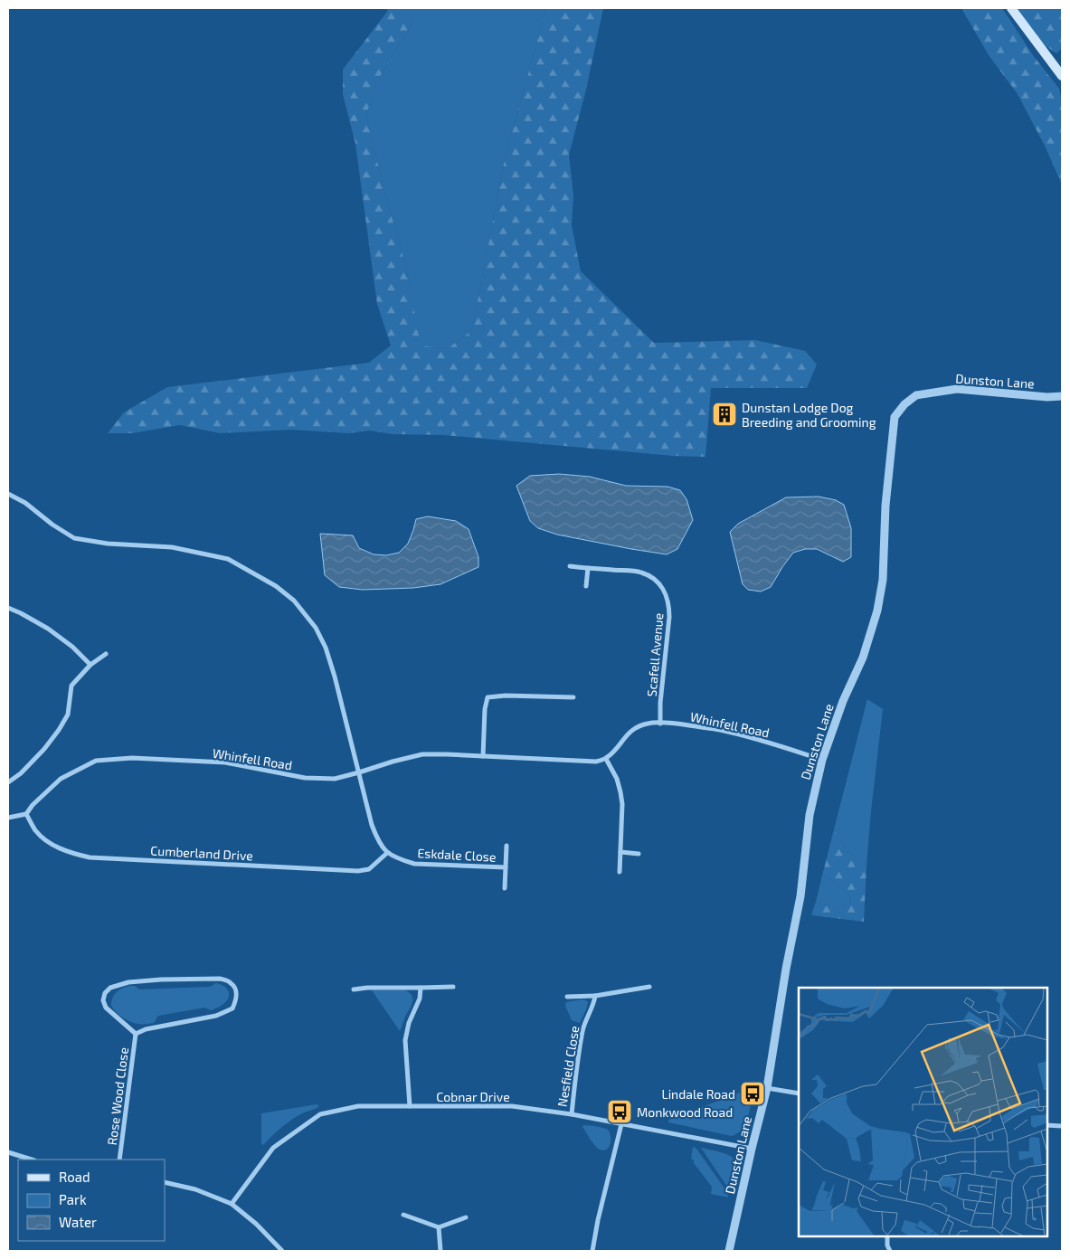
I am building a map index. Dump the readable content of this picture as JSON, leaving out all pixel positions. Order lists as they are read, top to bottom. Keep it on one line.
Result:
{"streets":{"street":["Dunston Lane","Scafell Avenue","Whinfell Road","Cumberland Drive","Eskdale Close","Nesfield Close","Rose Wood Close","Cobnar Drive"]},"crossings":[["Dunston Lane","Whinfell Road"],["Dunston Lane","Cobnar Drive"],["Scafell Avenue","Whinfell Road"],["Whinfell Road","Cumberland Drive"],["Cumberland Drive","Eskdale Close"],["Nesfield Close","Cobnar Drive"]],"places":{"building":["Dunstan Lodge Dog Breeding and Grooming"],"bus stop":["Lindale Road","Monkwood Road"]},"legend":["Road","Park","Water"]}
